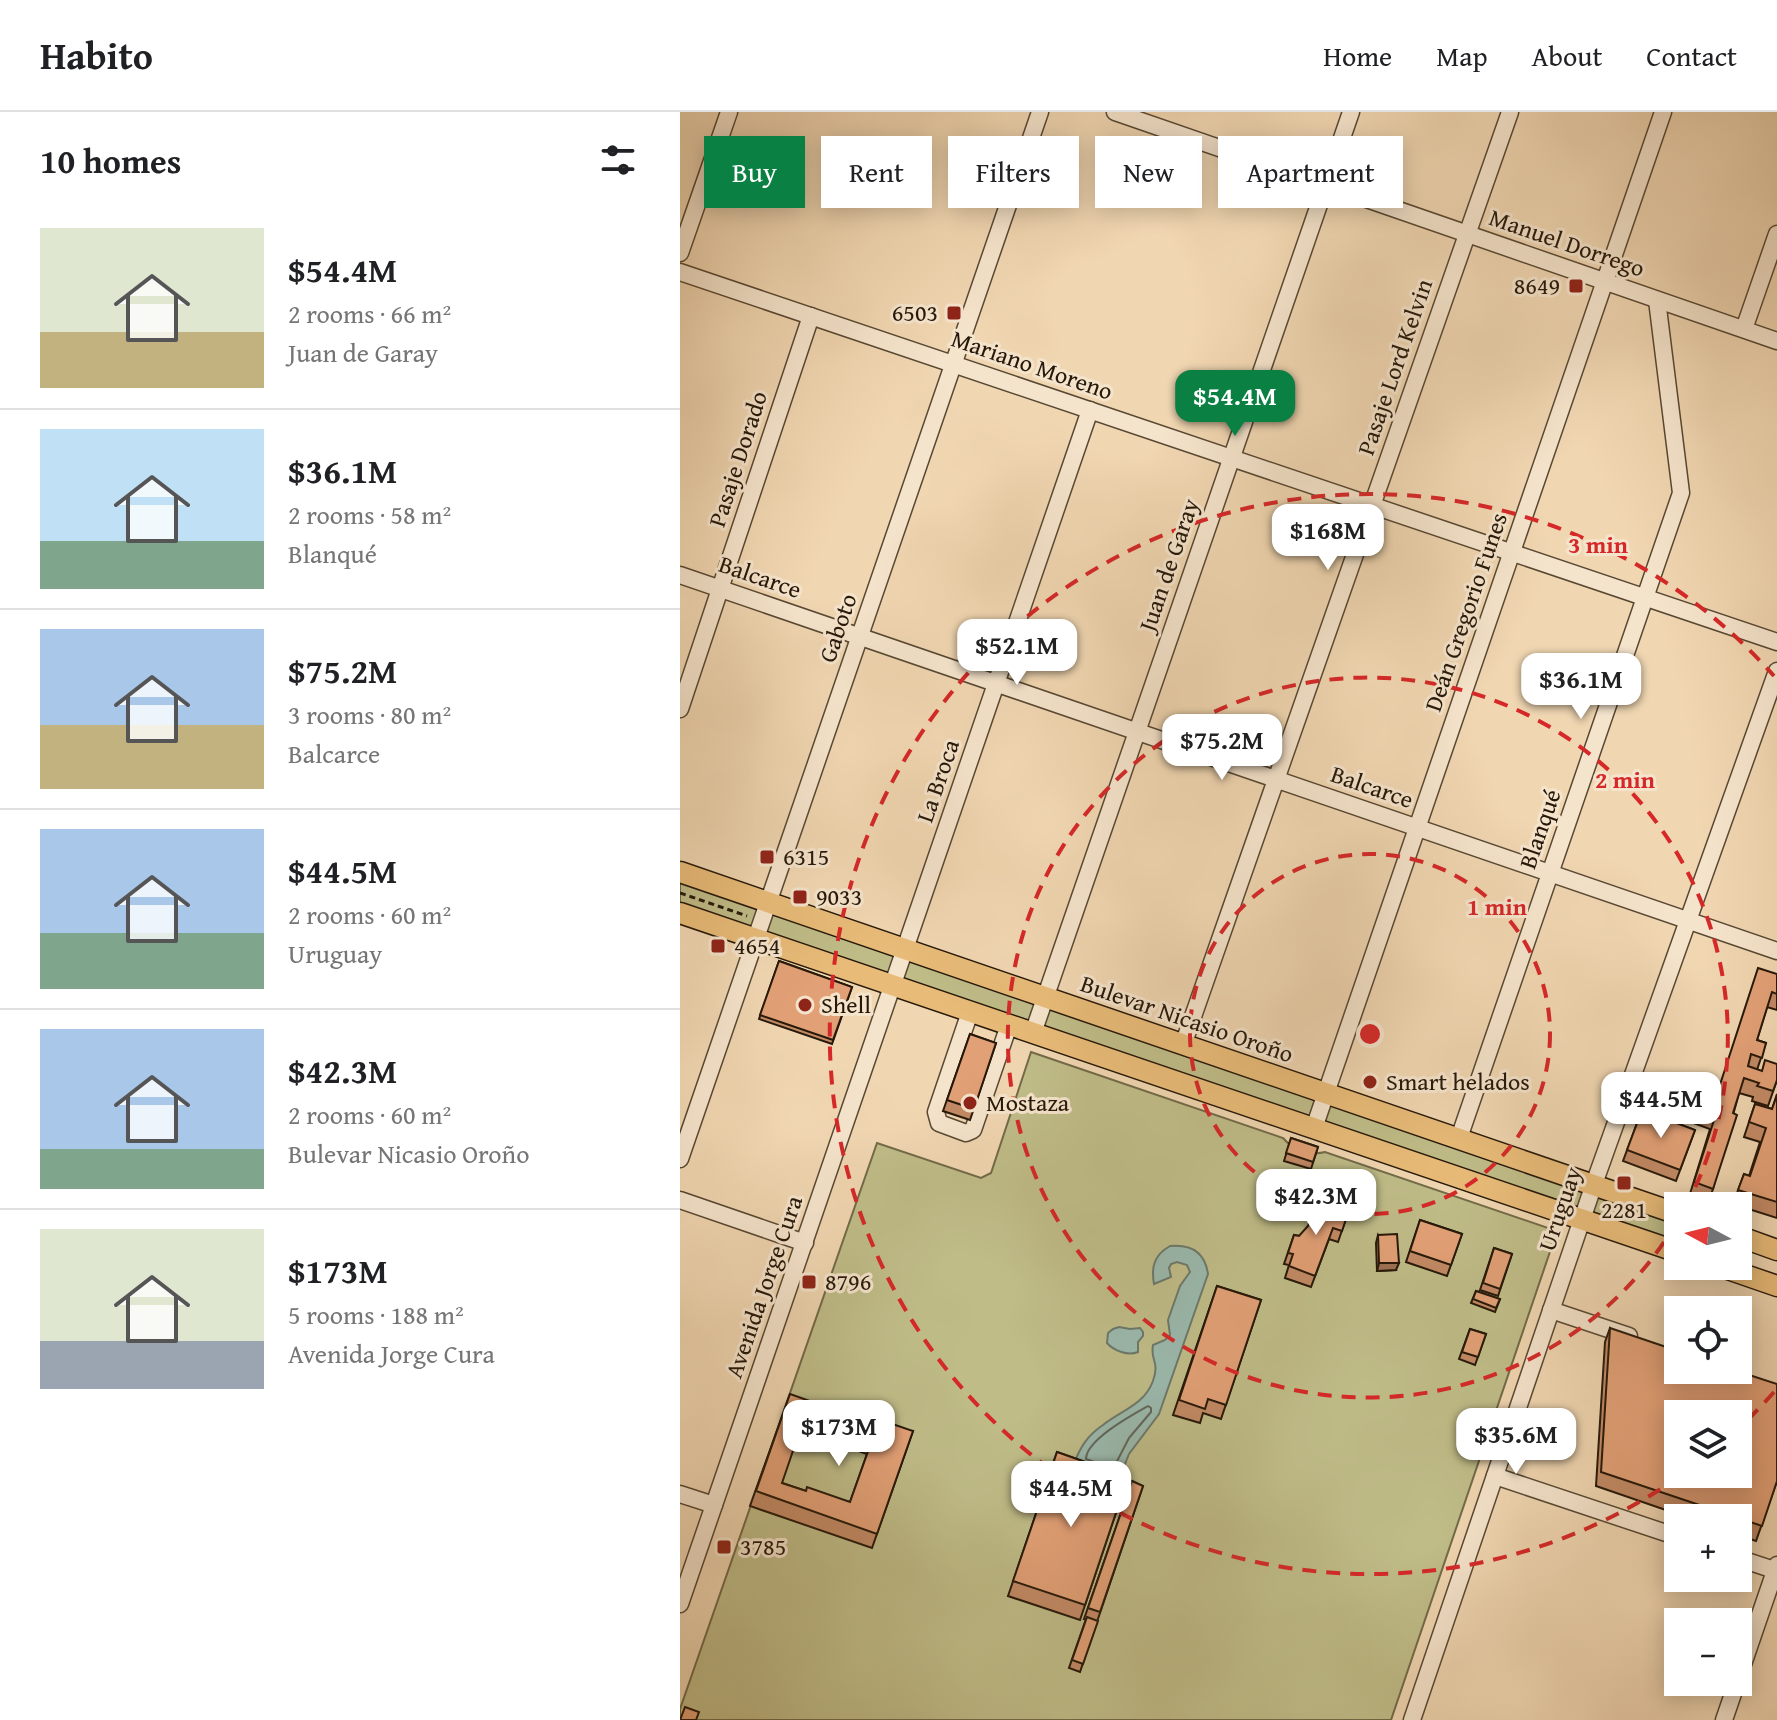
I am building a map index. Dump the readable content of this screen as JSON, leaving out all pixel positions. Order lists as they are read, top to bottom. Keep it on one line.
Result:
{"streets":{"main road":["Bulevar Nicasio Oroño"],"street":["Manuel Dorrego","Mariano Moreno","Pasaje Lord Kelvin","Pasaje Dorado","Juan de Garay","Balcarce","Deán Gregorio Funes","Gaboto","La Broca","Blanqué","Uruguay","Avenida Jorge Cura"]},"crossings":[["Manuel Dorrego","Pasaje Lord Kelvin"],["Manuel Dorrego","Deán Gregorio Funes"],["Manuel Dorrego","Blanqué"],["Mariano Moreno","Pasaje Lord Kelvin"],["Mariano Moreno","Pasaje Dorado"],["Mariano Moreno","Juan de Garay"],["Mariano Moreno","Deán Gregorio Funes"],["Mariano Moreno","Gaboto"],["Mariano Moreno","La Broca"],["Mariano Moreno","Blanqué"],["Pasaje Lord Kelvin","Balcarce"],["Pasaje Lord Kelvin","Bulevar Nicasio Oroño"],["Pasaje Dorado","Balcarce"],["Juan de Garay","Balcarce"],["Juan de Garay","Bulevar Nicasio Oroño"],["Balcarce","Deán Gregorio Funes"],["Balcarce","Gaboto"],["Balcarce","La Broca"],["Balcarce","Blanqué"],["Balcarce","Uruguay"],["Deán Gregorio Funes","Bulevar Nicasio Oroño"],["Gaboto","Bulevar Nicasio Oroño"],["La Broca","Bulevar Nicasio Oroño"],["La Broca","Avenida Jorge Cura"],["Blanqué","Bulevar Nicasio Oroño"],["Bulevar Nicasio Oroño","Uruguay"]],"places":{"transit":["8649","6503","6315","9033","4654","2281","8796","3785"],"other":["Shell","Smart helados","Mostaza"]},"north":"left","page":{"header":"Habito","nav":["Home","Map","About","Contact"],"heading":"10 homes","chip":["Buy","Rent","Filters","New","Apartment"],"list":[{"name":"$54.4M","note":"2 rooms · 66 m² · Juan de Garay"},{"name":"$36.1M","note":"2 rooms · 58 m² · Blanqué"},{"name":"$75.2M","note":"3 rooms · 80 m² · Balcarce"},{"name":"$44.5M","note":"2 rooms · 60 m² · Uruguay"},{"name":"$42.3M","note":"2 rooms · 60 m² · Bulevar Nicasio Oroño"},{"name":"$173M","note":"5 rooms · 188 m² · Avenida Jorge Cura"}],"price":["$54.4M","$168M","$52.1M","$36.1M","$75.2M","$44.5M","$42.3M","$173M","$35.6M","$44.5M"],"map_buttons":["+","−"]},"rings":["3 min","2 min","1 min"]}
